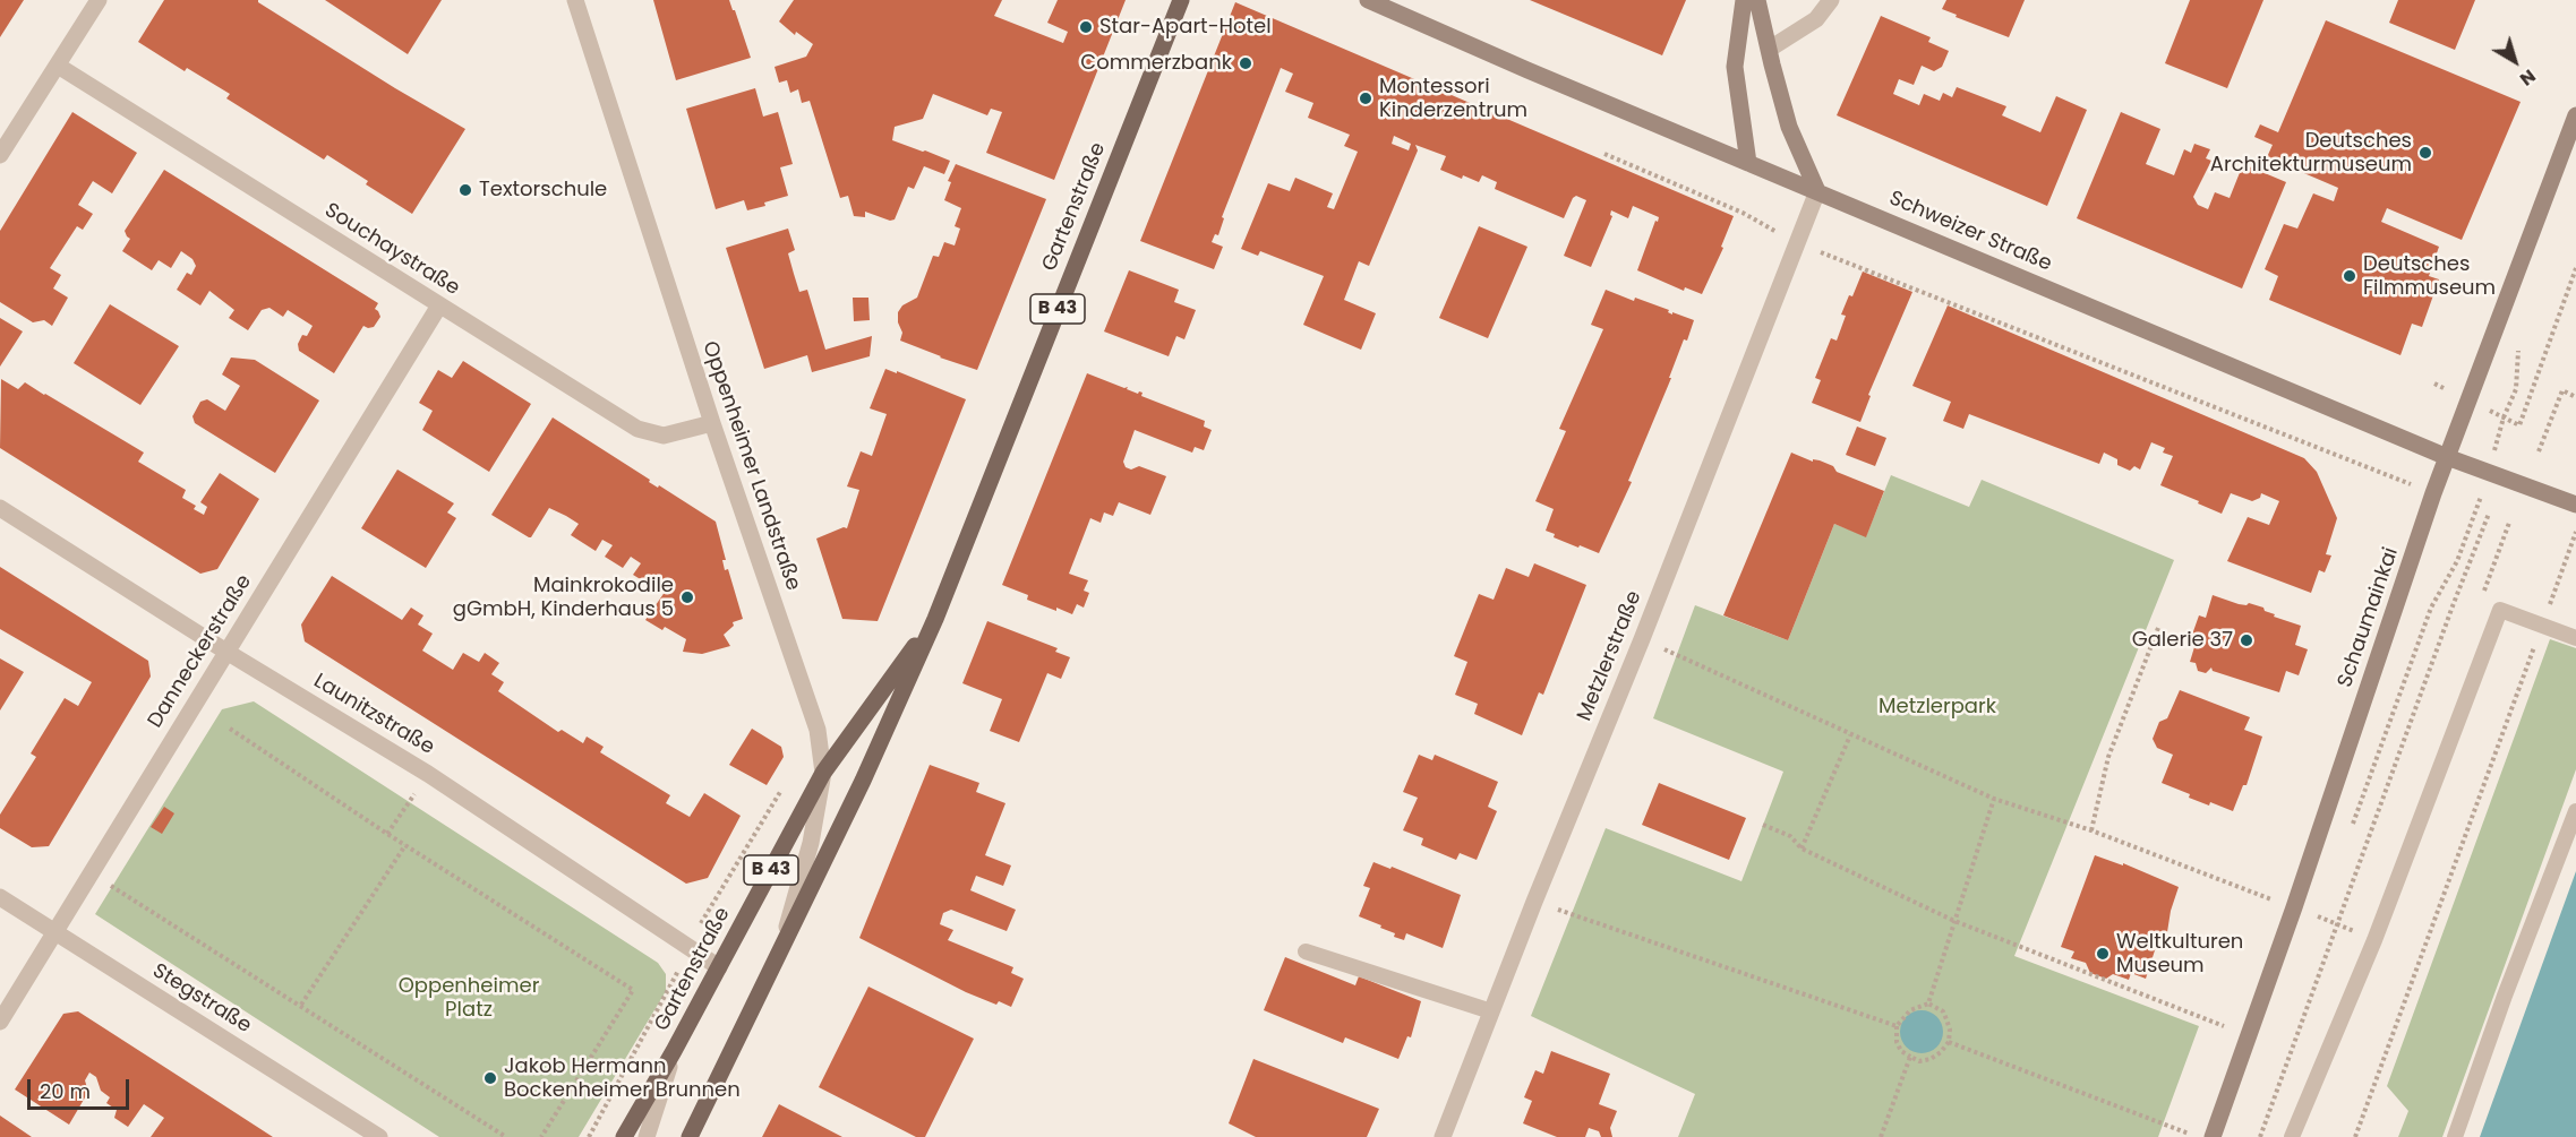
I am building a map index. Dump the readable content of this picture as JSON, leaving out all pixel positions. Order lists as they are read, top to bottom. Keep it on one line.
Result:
{"streets":{"main road":["Gartenstraße","Schweizer Straße","B 43","Schaumainkai"],"street":["Souchaystraße","Oppenheimer Landstraße","Danneckerstraße","Metzlerstraße","Launitzstraße","Stegstraße"]},"crossings":[["Gartenstraße","Oppenheimer Landstraße"],["Gartenstraße","Launitzstraße"],["Schweizer Straße","Schaumainkai"],["Schweizer Straße","Metzlerstraße"],["Souchaystraße","Oppenheimer Landstraße"],["Souchaystraße","Danneckerstraße"],["Danneckerstraße","Launitzstraße"],["Danneckerstraße","Stegstraße"]],"parks":["Metzlerpark","Oppenheimer Platz"],"places":["Star-Apart-Hotel","Commerzbank","Montessori Kinderzentrum","Deutsches Architekturmuseum","Textorschule","Deutsches Filmmuseum","Mainkrokodile gGmbH, Kinderhaus 5","Galerie 37","Weltkulturen Museum","Jakob Hermann Bockenheimer Brunnen"],"scale_bar":"20 m","north":"bottom right"}
